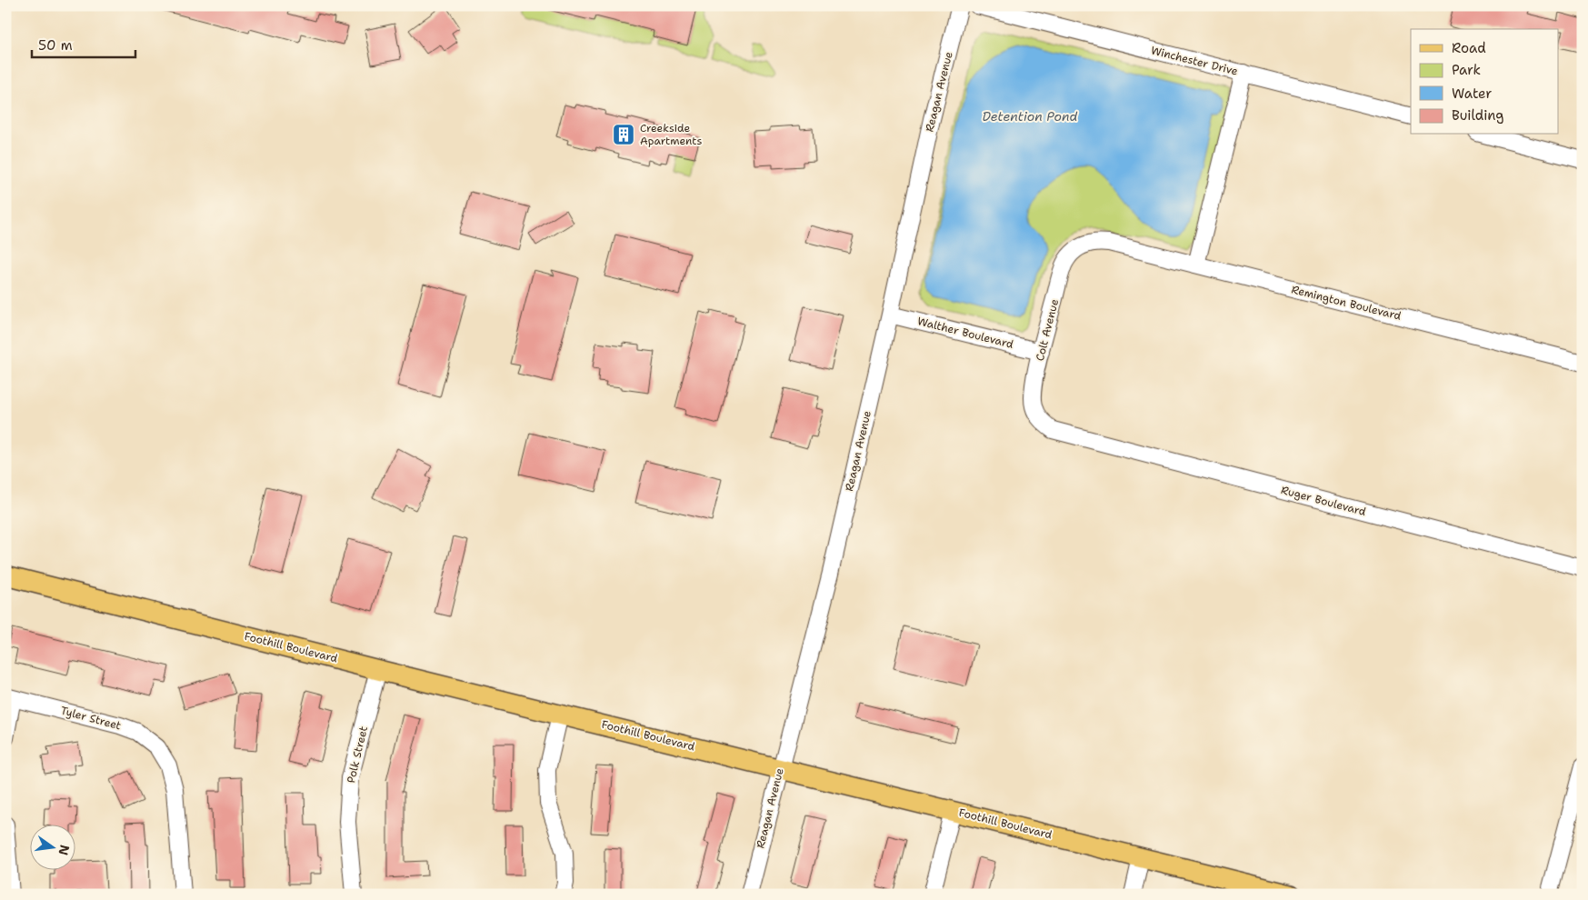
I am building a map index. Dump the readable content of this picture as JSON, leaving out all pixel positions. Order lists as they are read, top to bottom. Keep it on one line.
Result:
{"streets":{"main road":["Foothill Boulevard"],"street":["Winchester Drive","Reagan Avenue","Remington Boulevard","Colt Avenue","Walther Boulevard","Ruger Boulevard","Tyler Street","Polk Street"]},"crossings":[["Reagan Avenue","Walther Boulevard"],["Reagan Avenue","Foothill Boulevard"],["Remington Boulevard","Colt Avenue"],["Colt Avenue","Walther Boulevard"],["Colt Avenue","Ruger Boulevard"],["Foothill Boulevard","Polk Street"]],"water":["Detention Pond"],"places":{"building":["Creekside Apartments"]},"legend":["Road","Park","Water","Building"],"scale_bar":"50 m","north":"right"}
